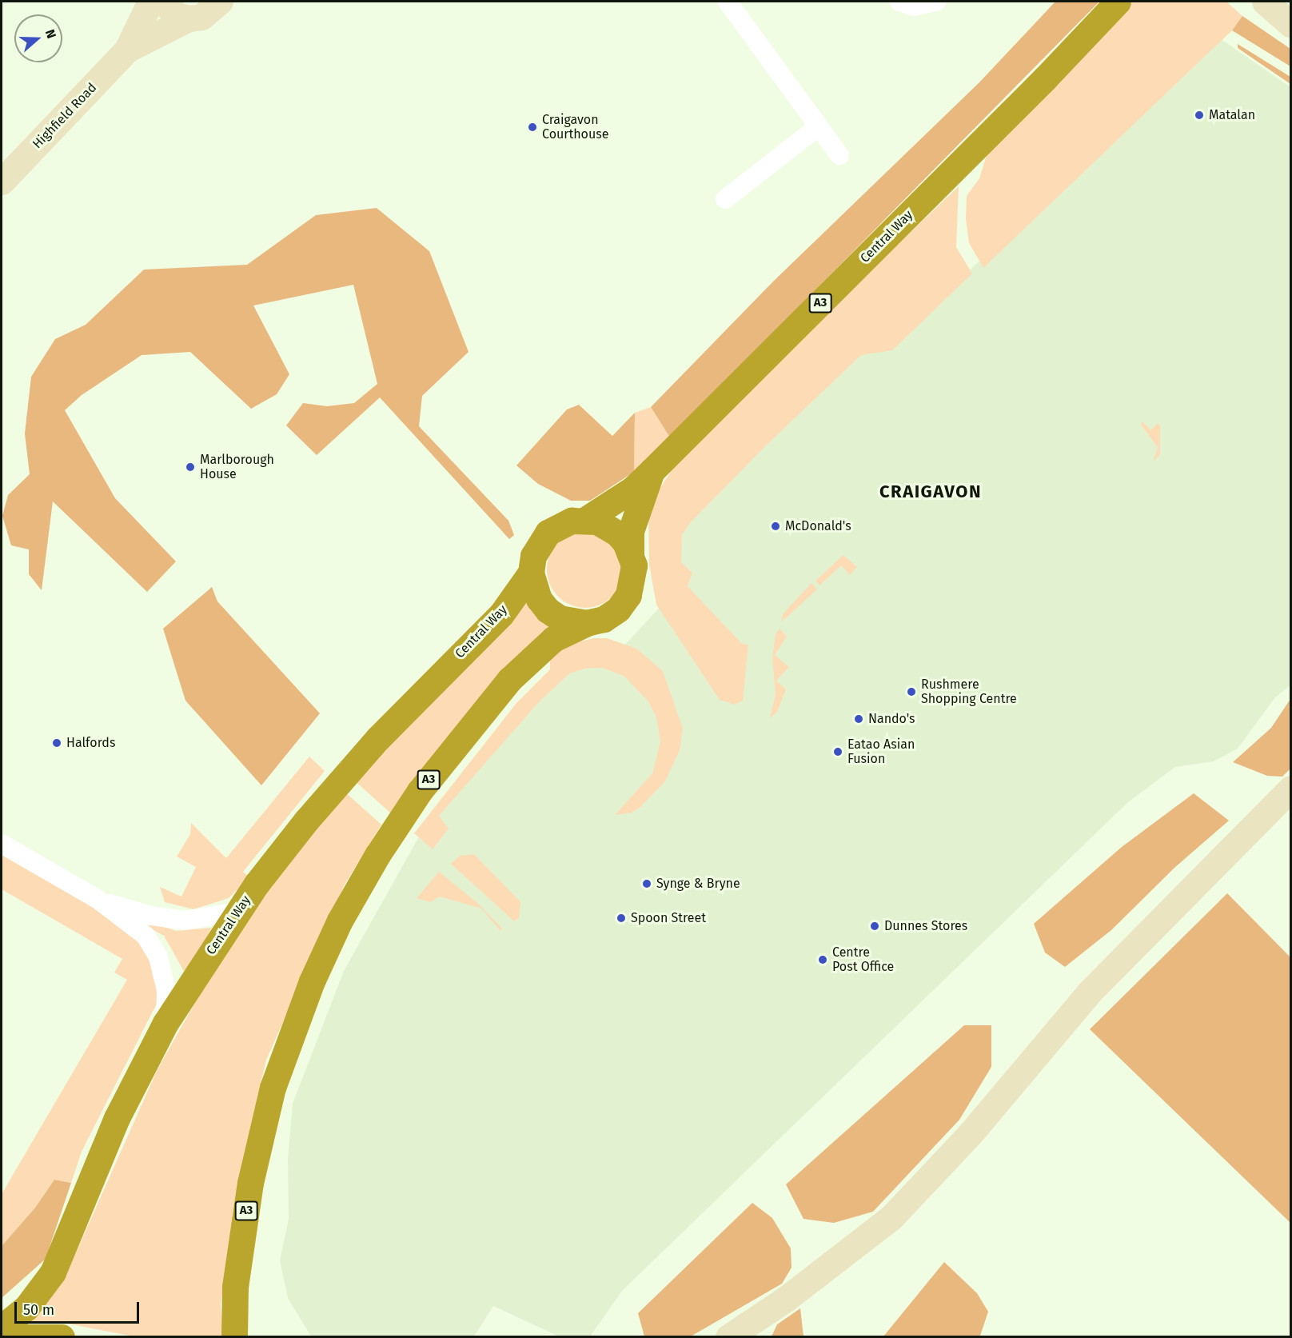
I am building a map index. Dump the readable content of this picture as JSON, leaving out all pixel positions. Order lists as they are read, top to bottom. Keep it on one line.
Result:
{"streets":{"highway":["Central Way","A3"],"street":["Highfield Road"]},"crossings":[["Central Way","A3"]],"districts":["CRAIGAVON"],"places":["Matalan","Craigavon Courthouse","Marlborough House","McDonald's","Rushmere Shopping Centre","Nando's","Halfords","Eatao Asian Fusion","Synge & Bryne","Spoon Street","Dunnes Stores","Centre Post Office"],"scale_bar":"50 m","north":"right"}
